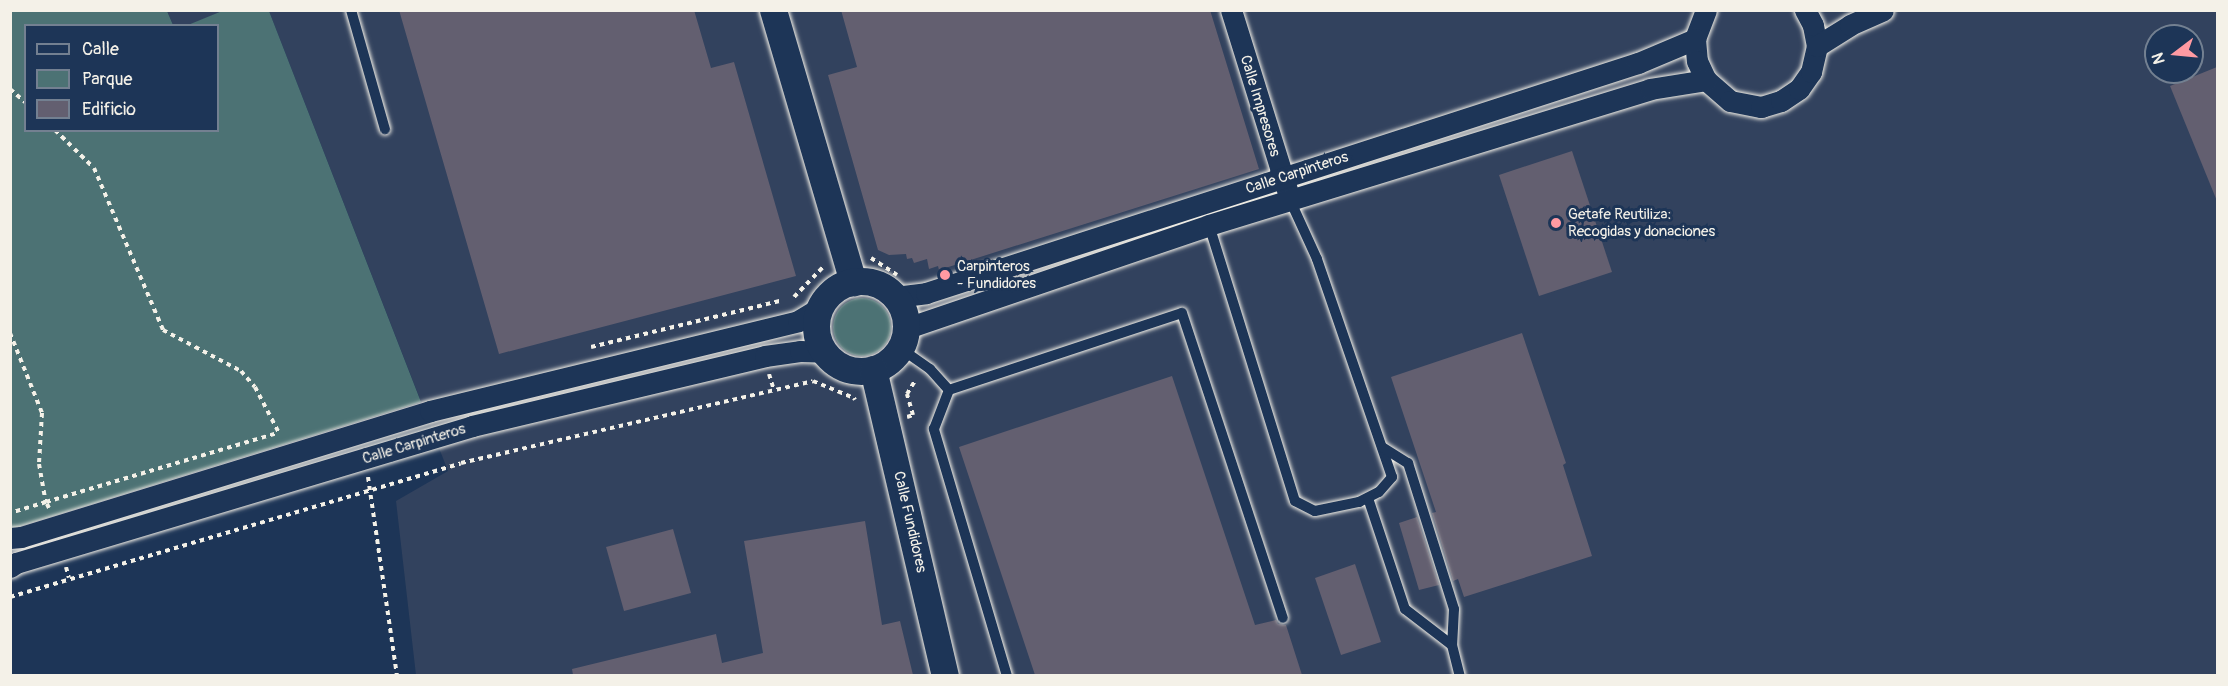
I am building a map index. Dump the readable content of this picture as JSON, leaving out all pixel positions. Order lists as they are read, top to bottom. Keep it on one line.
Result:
{"streets":{"street":["Calle Impresores","Calle Carpinteros","Calle Fundidores"]},"crossings":[["Calle Impresores","Calle Carpinteros"],["Calle Carpinteros","Calle Fundidores"]],"places":["Getafe Reutiliza: Recogidas y donaciones","Carpinteros - Fundidores"],"legend":["Calle","Parque","Edificio"],"north":"left"}
